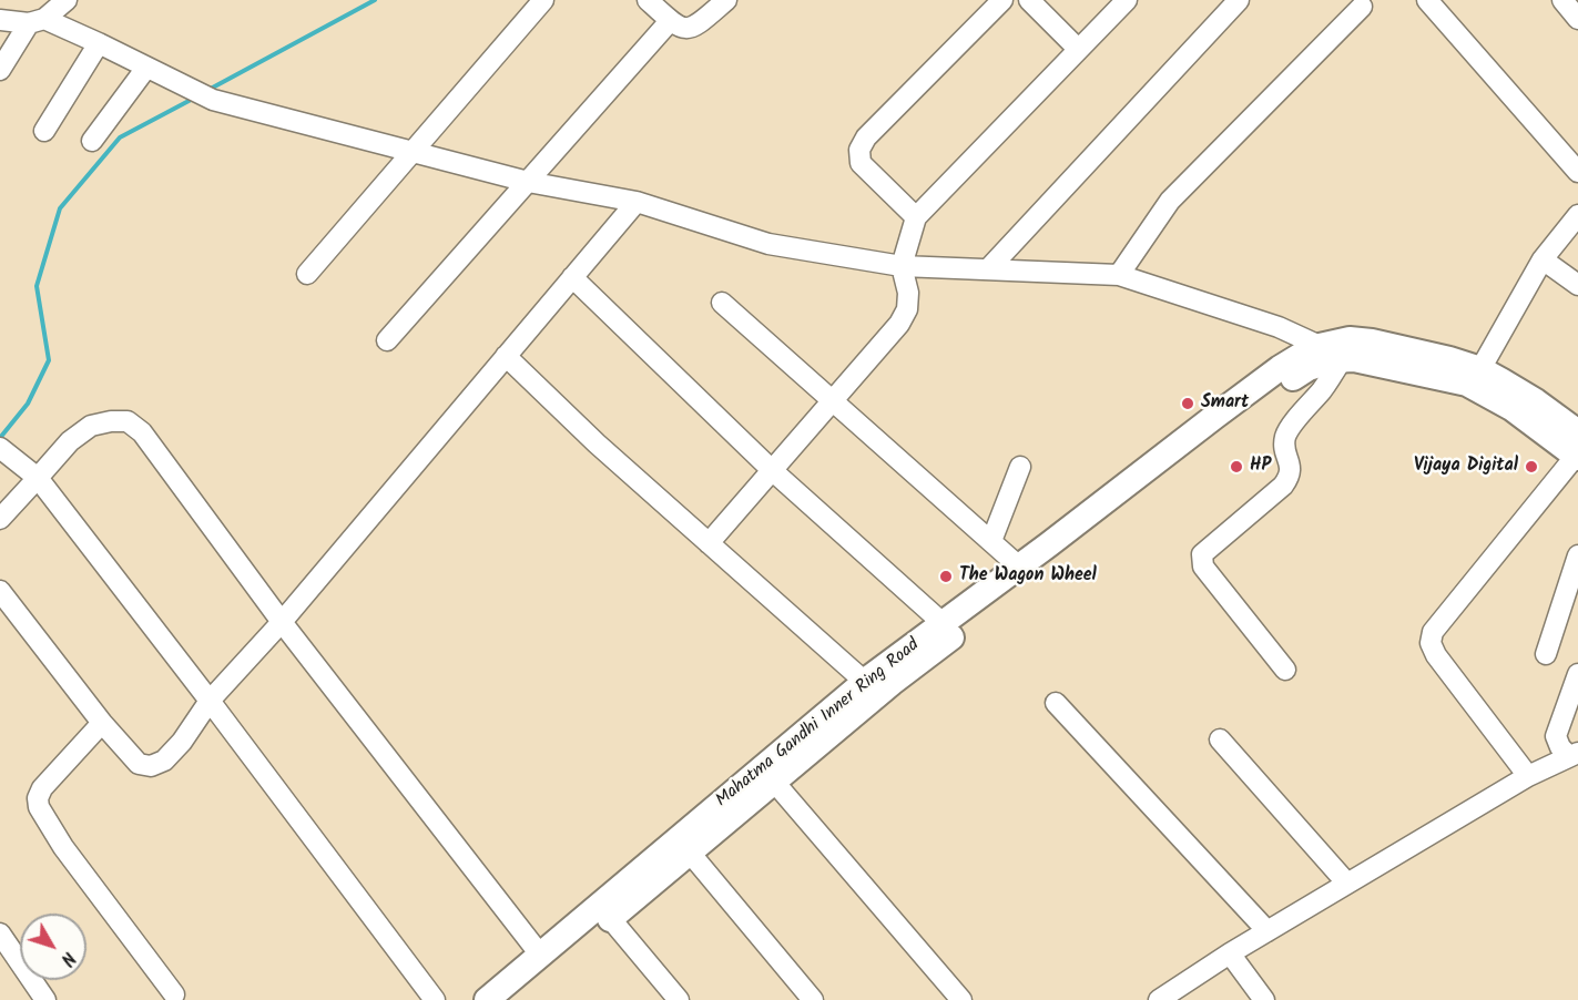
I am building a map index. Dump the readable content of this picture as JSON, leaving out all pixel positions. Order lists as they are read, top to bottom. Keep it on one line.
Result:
{"streets":{"main road":["Mahatma Gandhi Inner Ring Road"]},"places":["Smart","HP","Vijaya Digital","The Wagon Wheel"],"north":"bottom right"}
